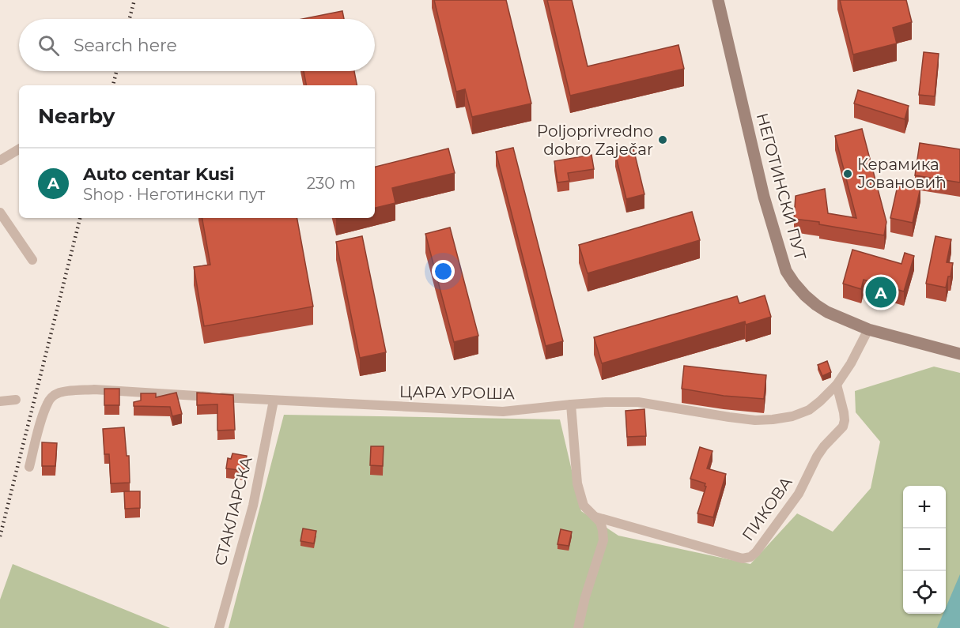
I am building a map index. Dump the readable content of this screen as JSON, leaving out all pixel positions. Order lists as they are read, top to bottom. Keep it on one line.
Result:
{"streets":{"street":["НЕГОТИНСКИ ПУТ","ЦАРА УРОША","ПИКОВА","СТАКЛАРСКА"]},"crossings":[["НЕГОТИНСКИ ПУТ","ЦАРА УРОША"],["ЦАРА УРОША","ПИКОВА"],["ЦАРА УРОША","СТАКЛАРСКА"]],"places":["Poljoprivredno dobro Zaječar","Керамика Јовановић"],"page":{"search":"Search here","heading":"Nearby","list":[{"mark":"A","name":"Auto centar Kusi","note":"Shop · Неготински пут","value":"230 m"}],"pins":"A","map_buttons":["+","−"]}}
